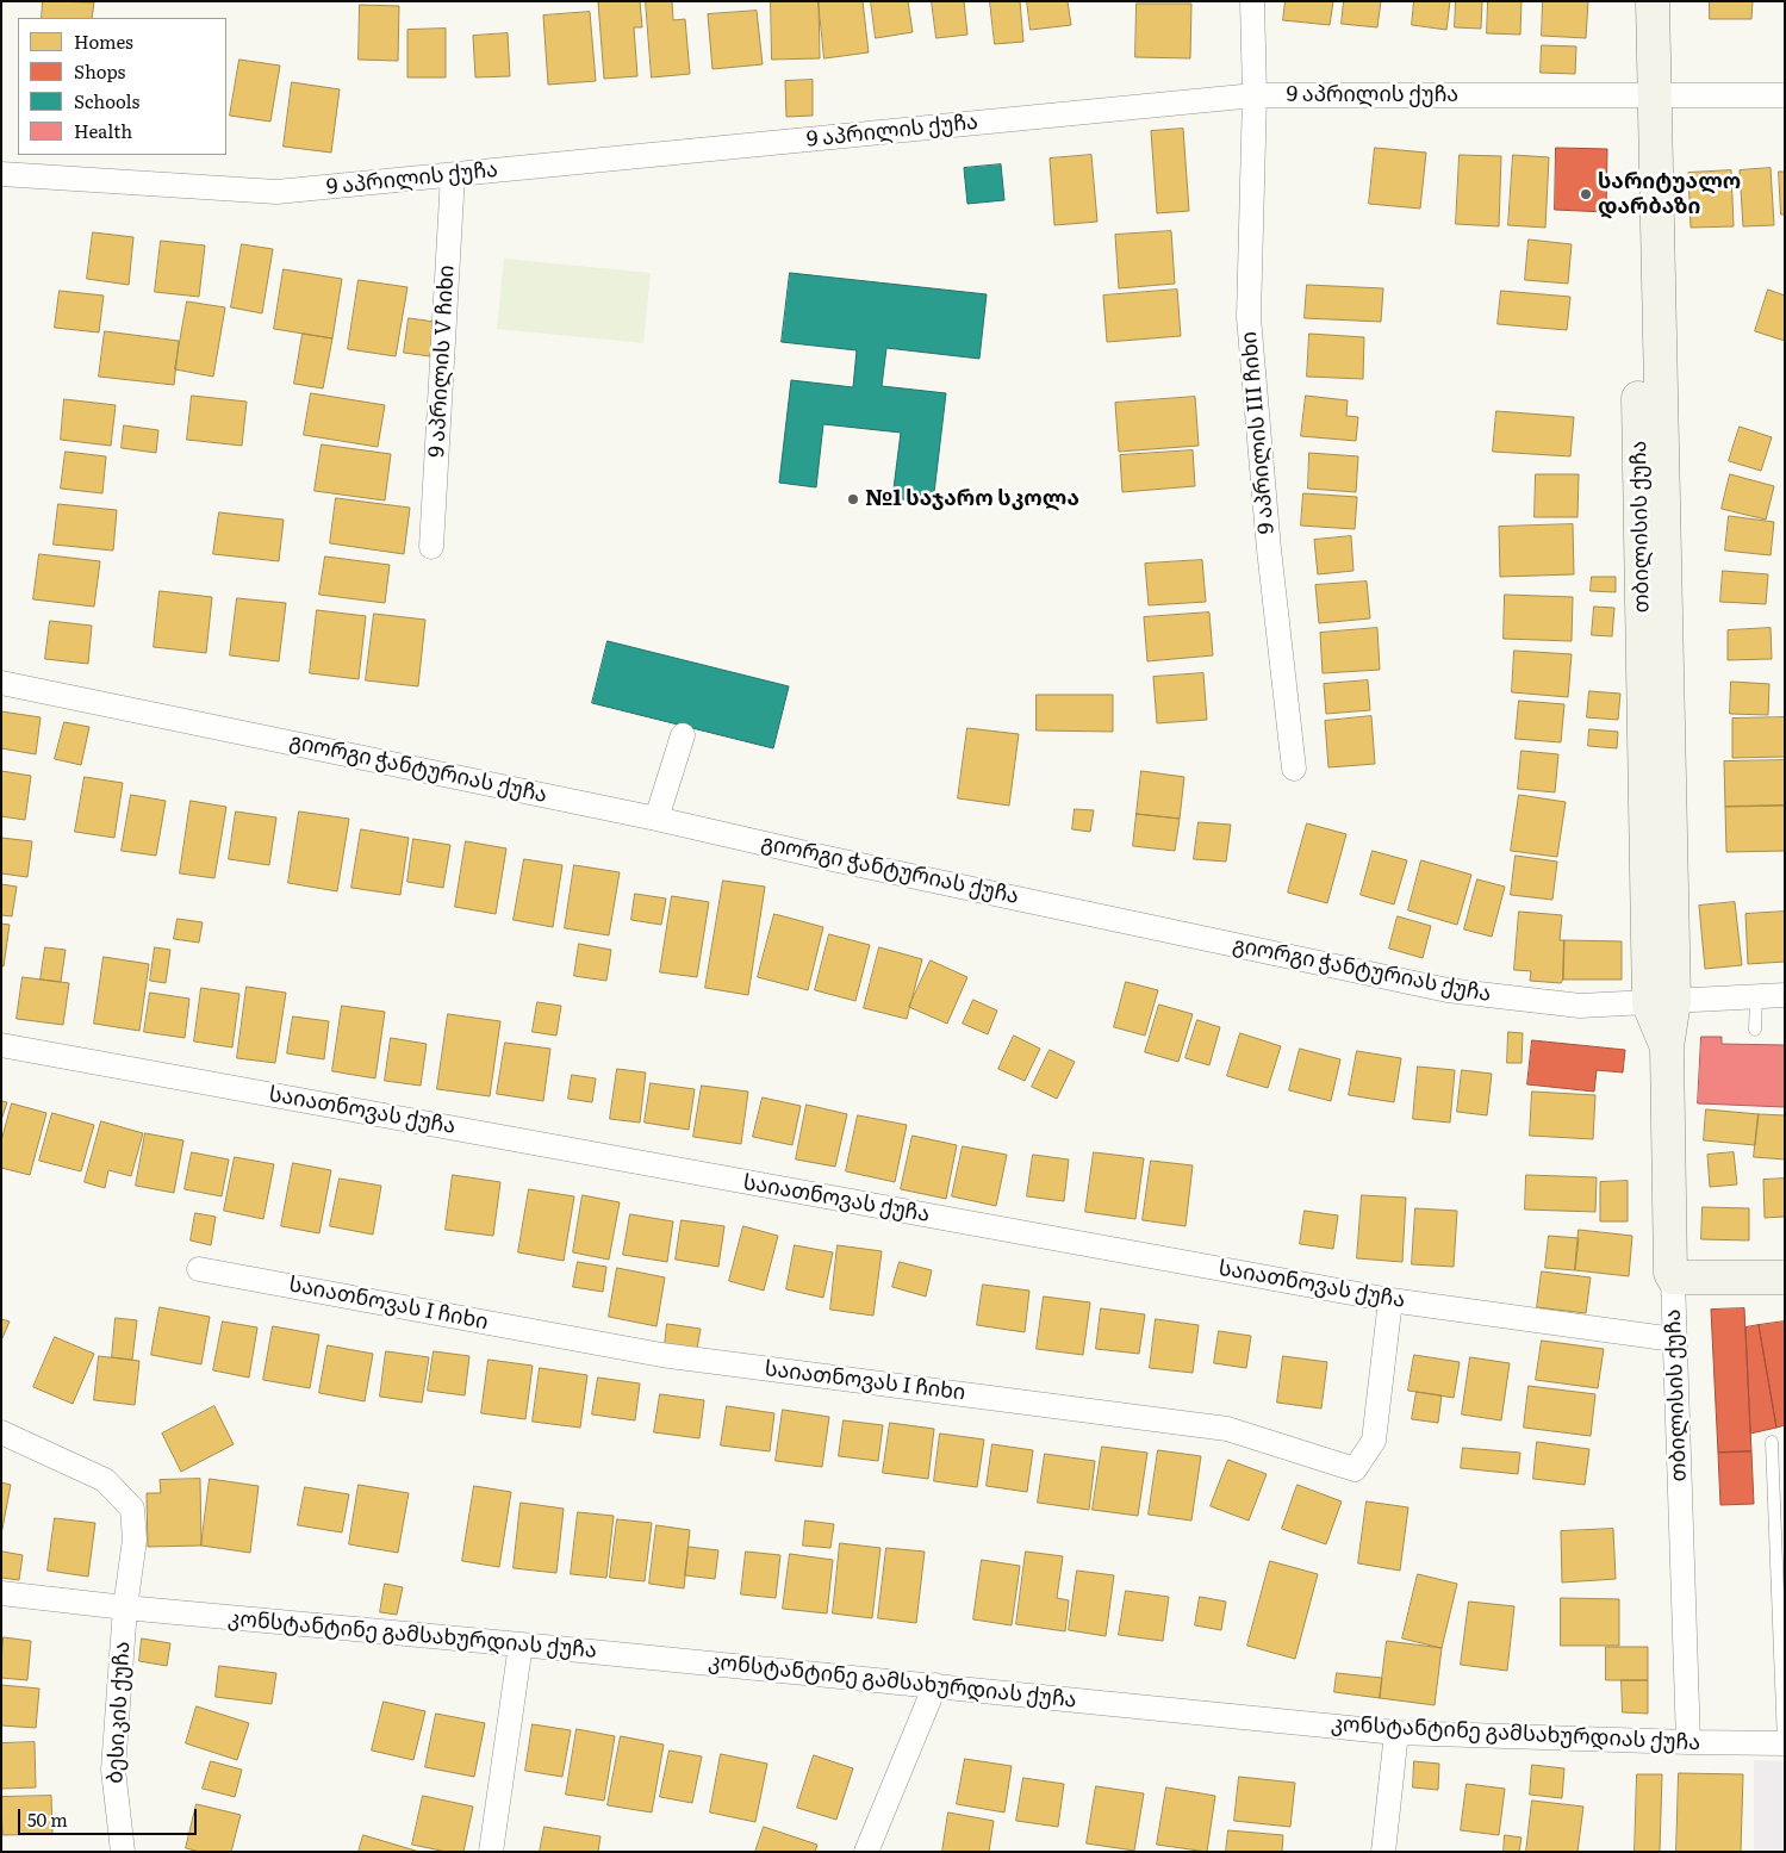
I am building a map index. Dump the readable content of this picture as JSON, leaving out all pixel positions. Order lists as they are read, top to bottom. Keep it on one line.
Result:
{"streets":{"street":["9 აპრილის ქუჩა","9 აპრილის V ჩიხი","9 აპრილის III ჩიხი","თბილისის ქუჩა","გიორგი ჭანტურიას ქუჩა","საიათნოვას ქუჩა","საიათნოვას I ჩიხი","კონსტანტინე გამსახურდიას ქუჩა","ბესიკის ქუჩა"]},"crossings":[["9 აპრილის ქუჩა","9 აპრილის V ჩიხი"],["9 აპრილის ქუჩა","9 აპრილის III ჩიხი"],["9 აპრილის ქუჩა","თბილისის ქუჩა"],["თბილისის ქუჩა","გიორგი ჭანტურიას ქუჩა"],["თბილისის ქუჩა","საიათნოვას ქუჩა"],["თბილისის ქუჩა","კონსტანტინე გამსახურდიას ქუჩა"],["საიათნოვას ქუჩა","საიათნოვას I ჩიხი"],["კონსტანტინე გამსახურდიას ქუჩა","ბესიკის ქუჩა"]],"places":["სარიტუალო დარბაზი","№1 საჯარო სკოლა"],"legend":["Homes","Shops","Schools","Health"],"scale_bar":"50 m"}
